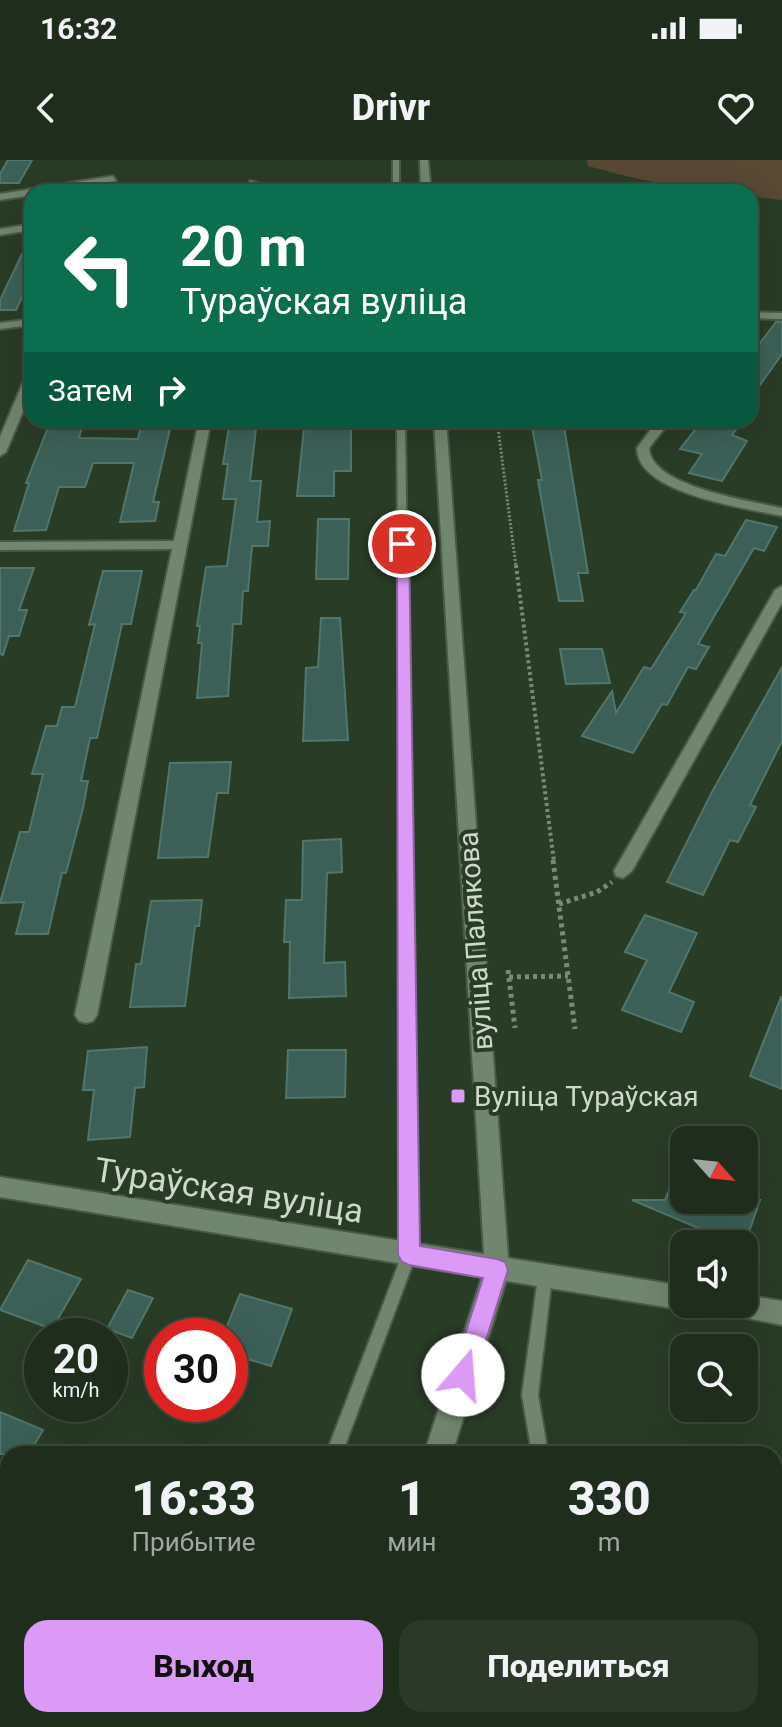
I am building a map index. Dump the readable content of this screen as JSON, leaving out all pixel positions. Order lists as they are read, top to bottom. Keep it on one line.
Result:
{"streets":{"street":["вуліца Палякова","Тураўская вуліца"]},"crossings":[["вуліца Палякова","Тураўская вуліца"]],"places":{"transit":["Вуліца Тураўская"]},"north":"bottom right","page":{"status":"16:32","header":"Drivr","turn":["20 m","Тураўская вуліца"],"then":"Затем","speed":"20 km/h","limit":"30","eta":["16:33","Прибытие","1","мин","330","m"],"buttons":["Выход","Поделиться"]}}
